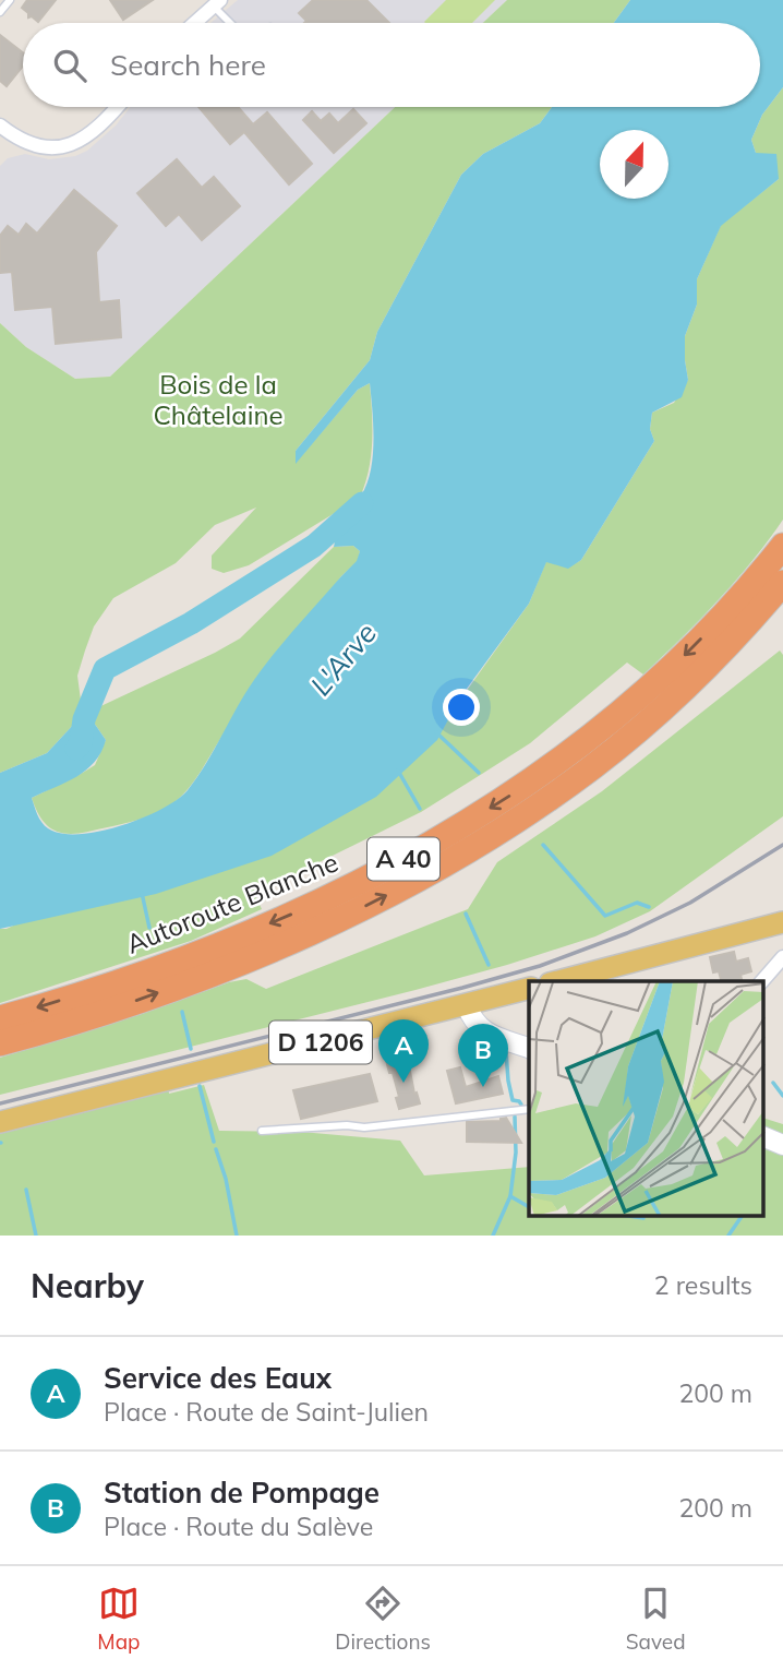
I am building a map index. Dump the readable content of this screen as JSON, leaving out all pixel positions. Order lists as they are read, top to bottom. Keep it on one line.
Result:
{"streets":{"highway":["A 40","Autoroute Blanche"],"main road":["D 1206"]},"water":["L'Arve"],"parks":["Bois de la Châtelaine"],"north":"top","page":{"search":"Search here","pins":["A","B"],"heading":["Nearby","2 results"],"list":[{"mark":"A","name":"Service des Eaux","note":"Place · Route de Saint-Julien","value":"200 m"},{"mark":"B","name":"Station de Pompage","note":"Place · Route du Salève","value":"200 m"}],"nav":["Map","Directions","Saved"]}}
